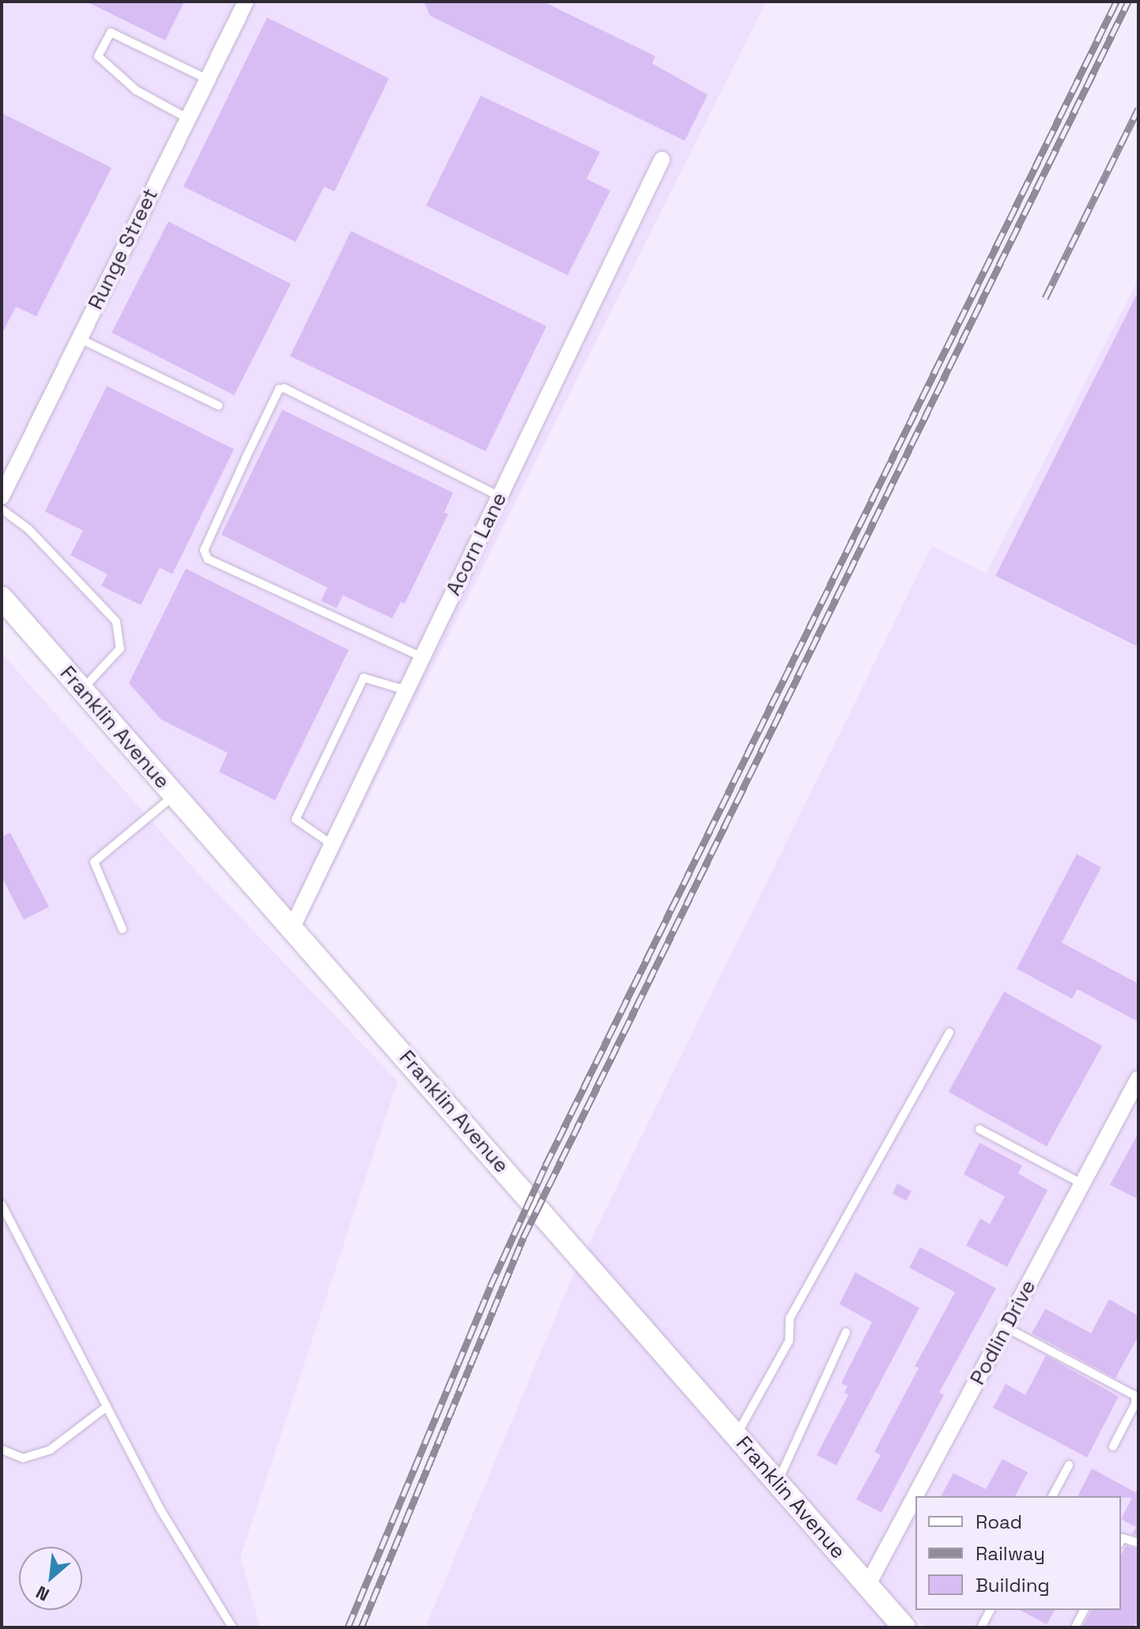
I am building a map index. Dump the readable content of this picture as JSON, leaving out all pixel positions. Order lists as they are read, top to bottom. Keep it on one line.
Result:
{"streets":{"main road":["Franklin Avenue"],"street":["Runge Street","Acorn Lane","Podlin Drive"]},"crossings":[["Acorn Lane","Franklin Avenue"],["Franklin Avenue","Podlin Drive"]],"legend":["Road","Railway","Building"],"north":"bottom left"}
